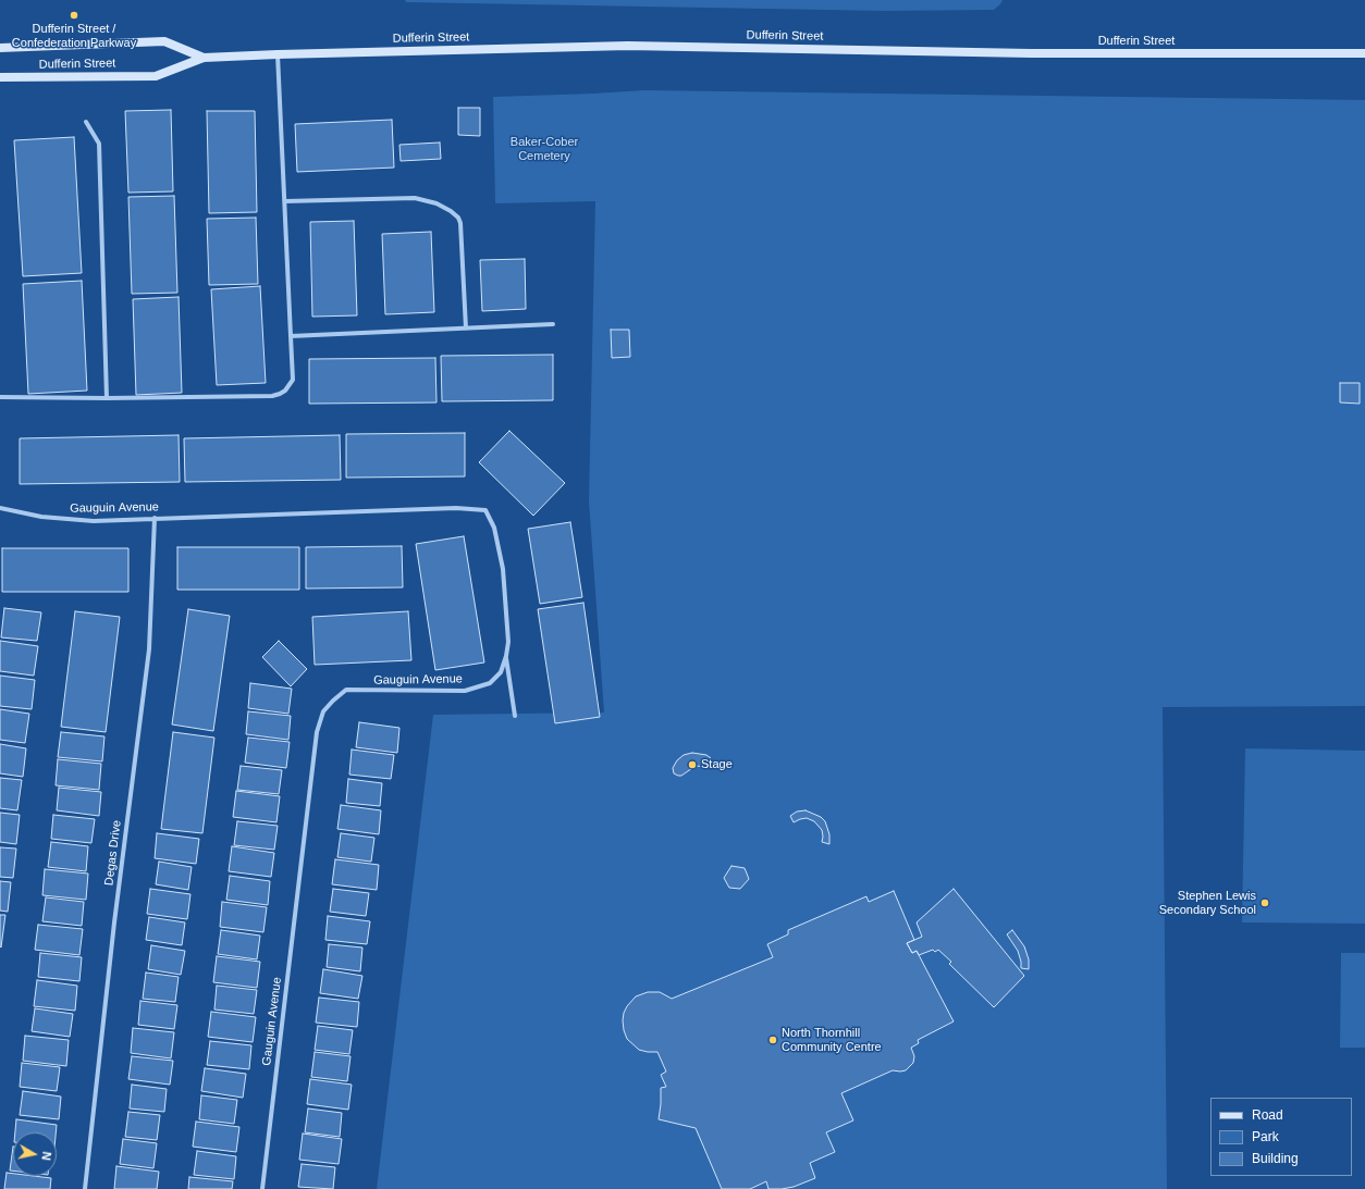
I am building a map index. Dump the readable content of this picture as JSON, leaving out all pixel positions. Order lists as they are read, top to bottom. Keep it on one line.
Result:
{"streets":{"main road":["Dufferin Street"],"street":["Gauguin Avenue","Degas Drive"]},"crossings":[["Gauguin Avenue","Degas Drive"]],"parks":["Baker-Cober Cemetery"],"places":["Dufferin Street / Confederation Parkway","Stage","Stephen Lewis Secondary School","North Thornhill Community Centre"],"legend":["Road","Park","Building"],"north":"right"}
